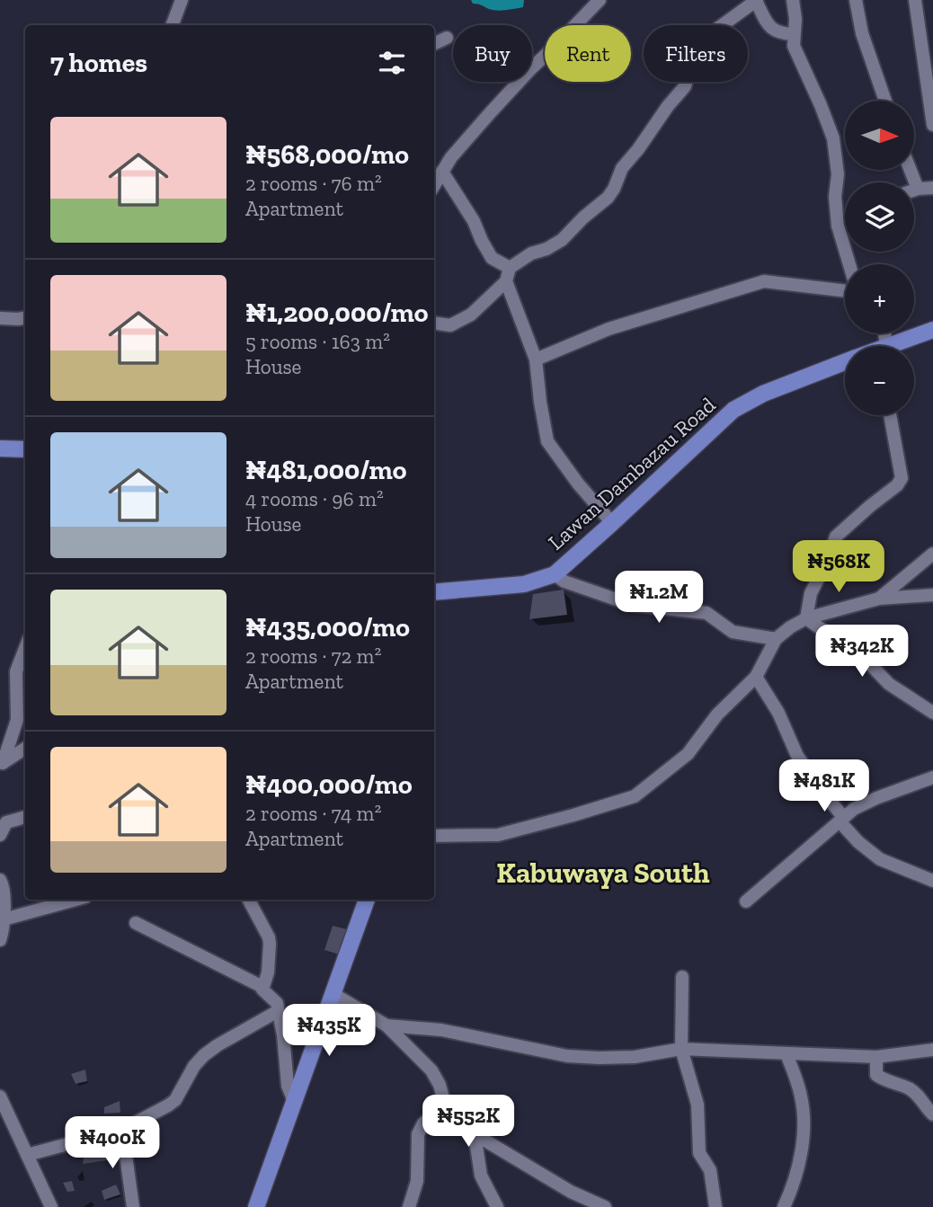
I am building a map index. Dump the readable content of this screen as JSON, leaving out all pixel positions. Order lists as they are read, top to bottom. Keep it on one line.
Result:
{"streets":{"main road":["Lawan Dambazau Road"]},"districts":["Kabuwaya South"],"north":"right","page":{"chip":["Buy","Rent","Filters"],"heading":"7 homes","map_buttons":["+","−"],"list":[{"name":"₦568,000/mo","note":"2 rooms · 76 m² · Apartment"},{"name":"₦1,200,000/mo","note":"5 rooms · 163 m² · House"},{"name":"₦481,000/mo","note":"4 rooms · 96 m² · House"},{"name":"₦435,000/mo","note":"2 rooms · 72 m² · Apartment"},{"name":"₦400,000/mo","note":"2 rooms · 74 m² · Apartment"}],"price":["₦568K","₦1.2M","₦342K","₦481K","₦435K","₦552K","₦400K"]}}
